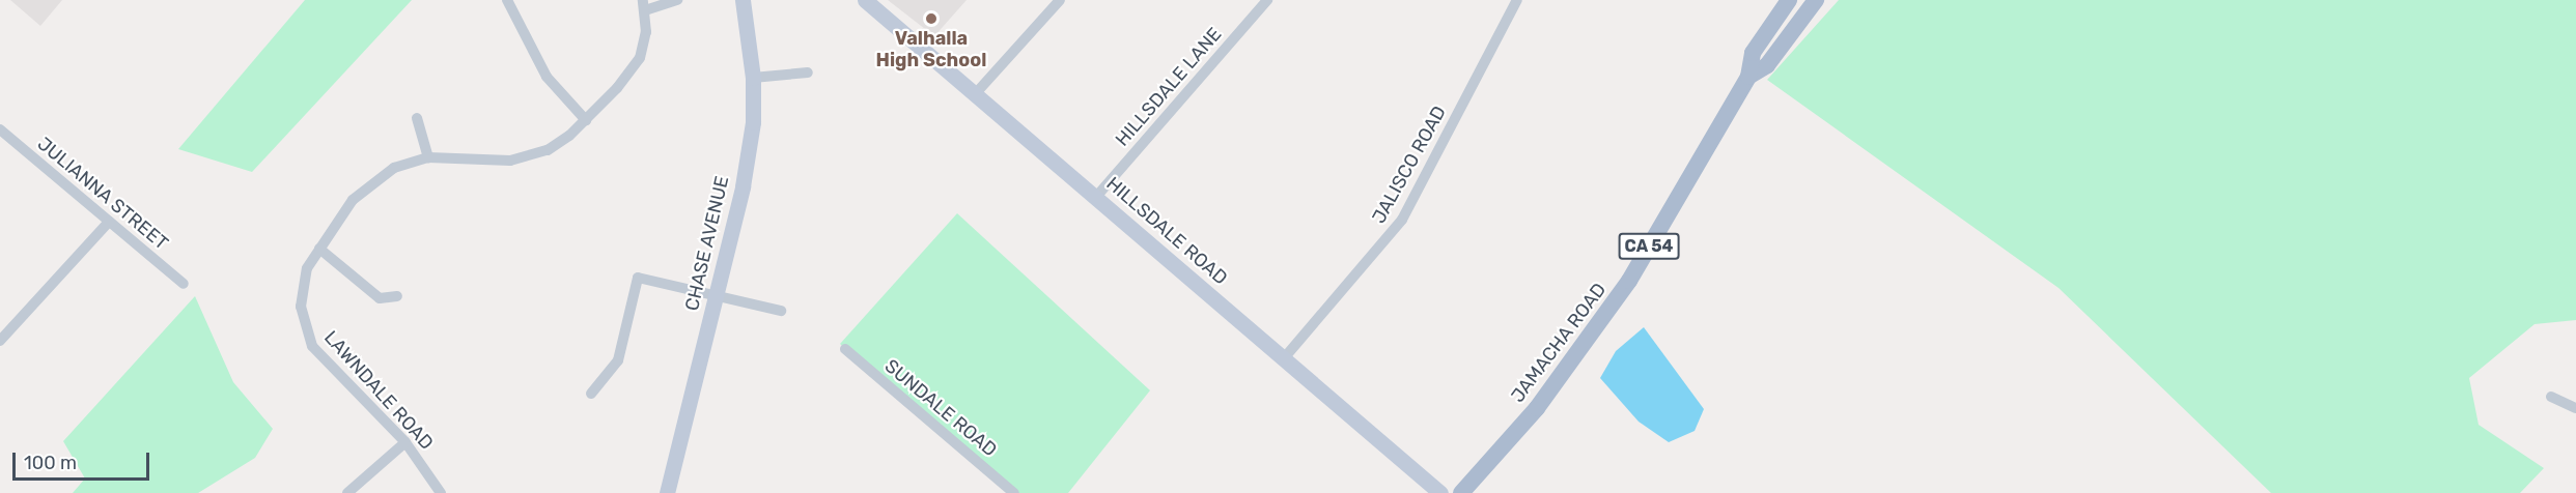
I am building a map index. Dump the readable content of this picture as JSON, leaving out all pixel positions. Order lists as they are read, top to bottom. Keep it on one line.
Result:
{"streets":{"main road":["CA 54","JAMACHA ROAD"],"street":["HILLSDALE LANE","JALISCO ROAD","JULIANNA STREET","HILLSDALE ROAD","CHASE AVENUE","LAWNDALE ROAD","SUNDALE ROAD"]},"crossings":[["HILLSDALE LANE","HILLSDALE ROAD"],["JALISCO ROAD","HILLSDALE ROAD"]],"places":["Valhalla High School"],"scale_bar":"100 m"}
